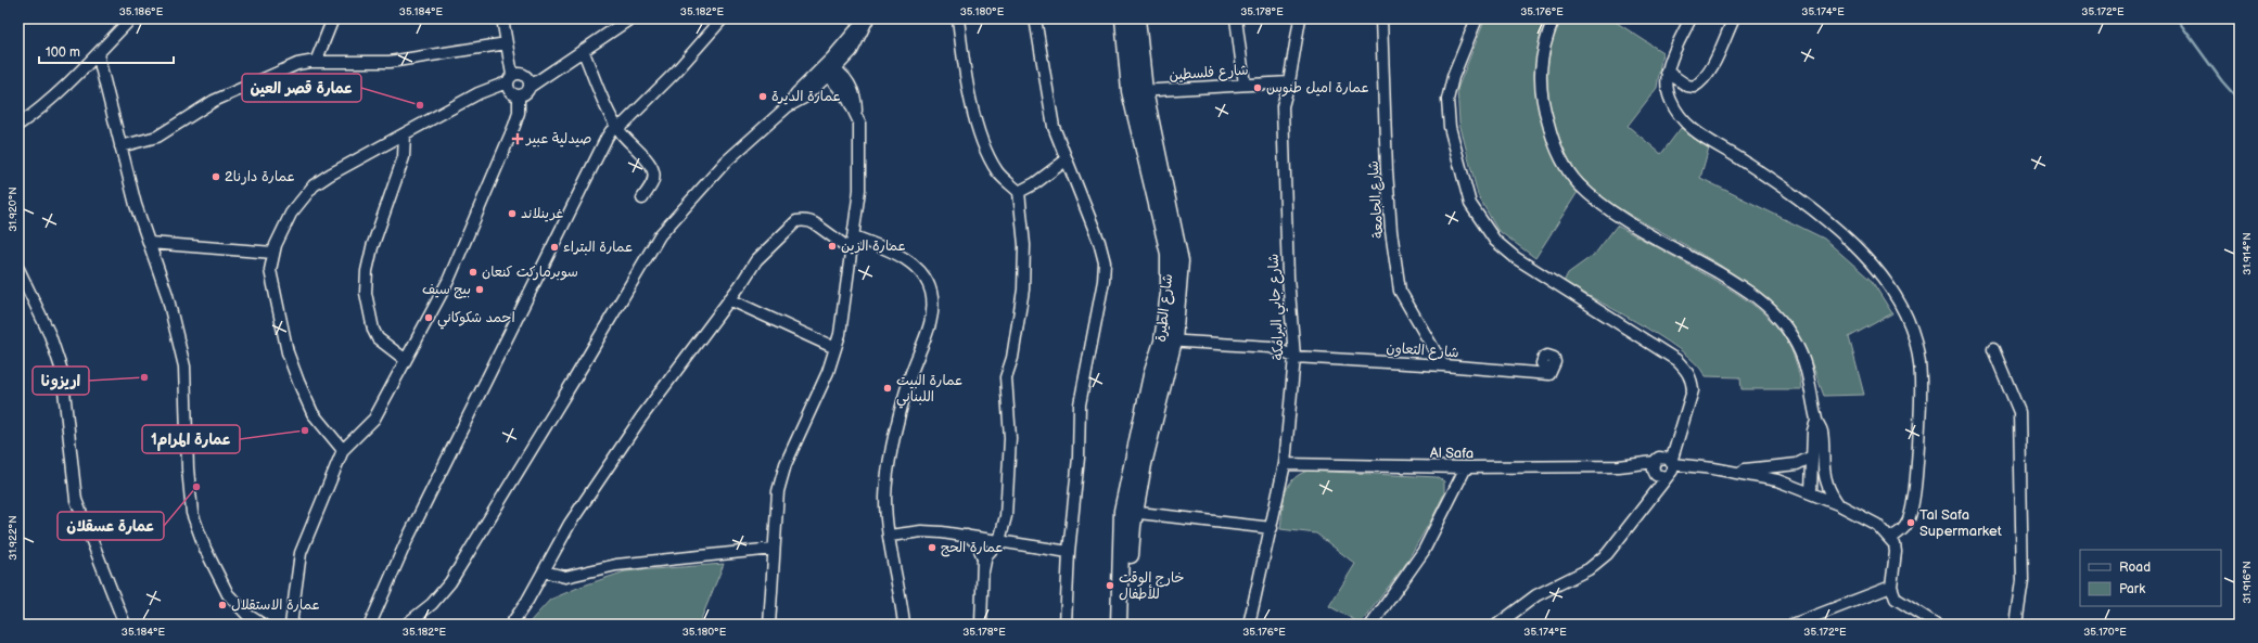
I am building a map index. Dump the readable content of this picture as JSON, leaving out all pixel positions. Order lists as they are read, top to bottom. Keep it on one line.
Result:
{"streets":{"main road":["شارع الطيرة"],"street":["شارع فلسطين","شارع الجامعة","شارع جابي البرامكة","شارع التعاون","Al Safa"]},"crossings":[["شارع فلسطين","شارع جابي البرامكة"],["شارع فلسطين","شارع الطيرة"],["شارع الجامعة","شارع التعاون"],["شارع جابي البرامكة","شارع التعاون"],["شارع جابي البرامكة","Al Safa"],["شارع الطيرة","شارع التعاون"]],"places":{"other":["عمارة اميل طنوس","عمارة الديرة","عمارة قصر العين","عمارة دارنا2","غرينلاند","عمارة الزين","عمارة البتراء","سوبرماركت كنعان","بيج سيف","احمد شكوكاني","اريزونا","عمارة البيت اللبناني","عمارة المرام1","عمارة عسقلان","Tal Safa Supermarket","عمارة الحج","خارج الوقت للأطفال","عمارة الاستقلال"],"health":["صيدلية عبير"]},"legend":["Road","Park"],"scale_bar":"100 m","coordinates":["35.186°E","35.184°E","35.182°E","35.180°E","35.178°E","35.176°E","35.174°E","35.172°E","31.920°N","31.914°N","31.922°N","31.916°N","35.170°E"]}
